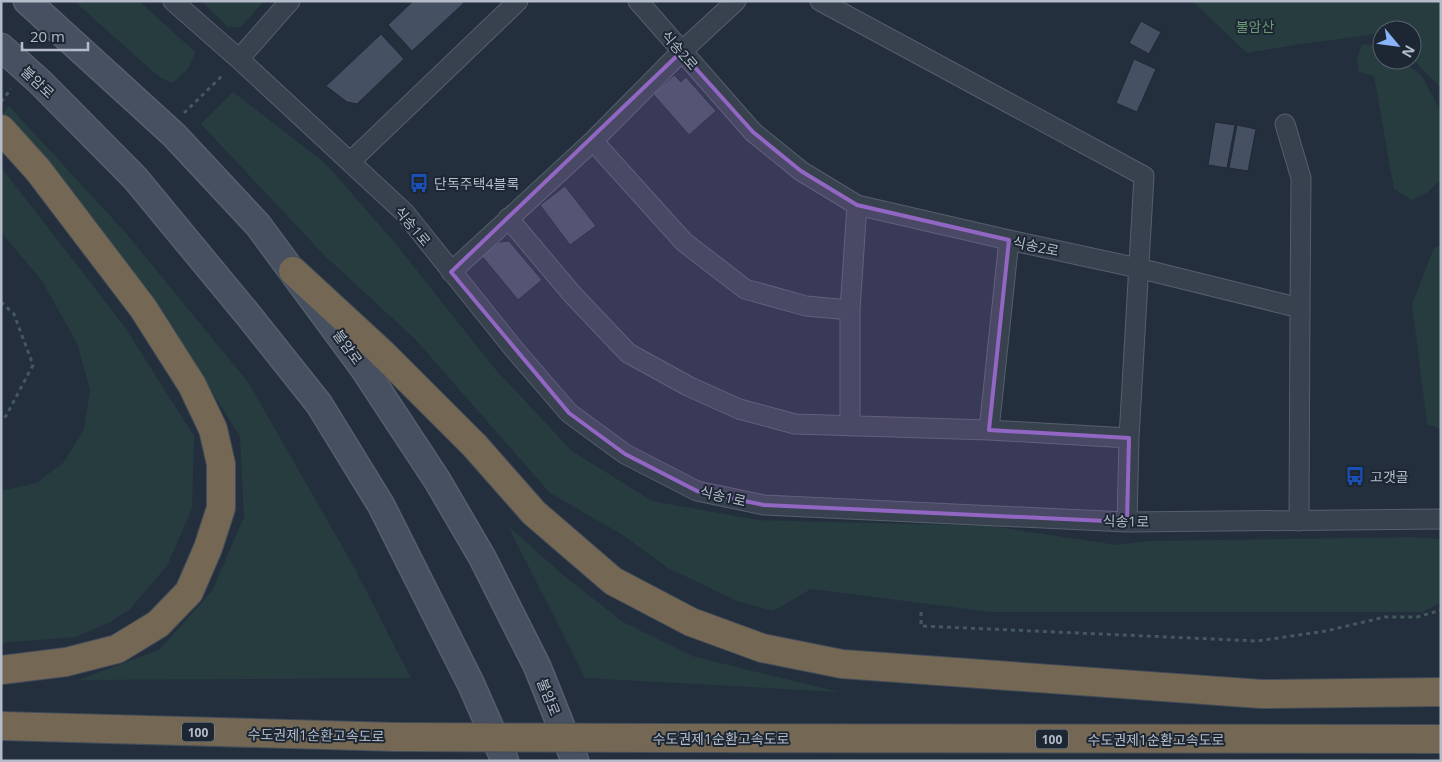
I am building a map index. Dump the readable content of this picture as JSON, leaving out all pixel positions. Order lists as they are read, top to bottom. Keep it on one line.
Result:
{"streets":{"highway":["100","수도권제1순환고속도로"],"street":["식송2로","불암로","식송1로"]},"parks":["불암산"],"places":{"bus stop":["단독주택4블록","고갯골"]},"scale_bar":"20 m","north":"bottom right"}
